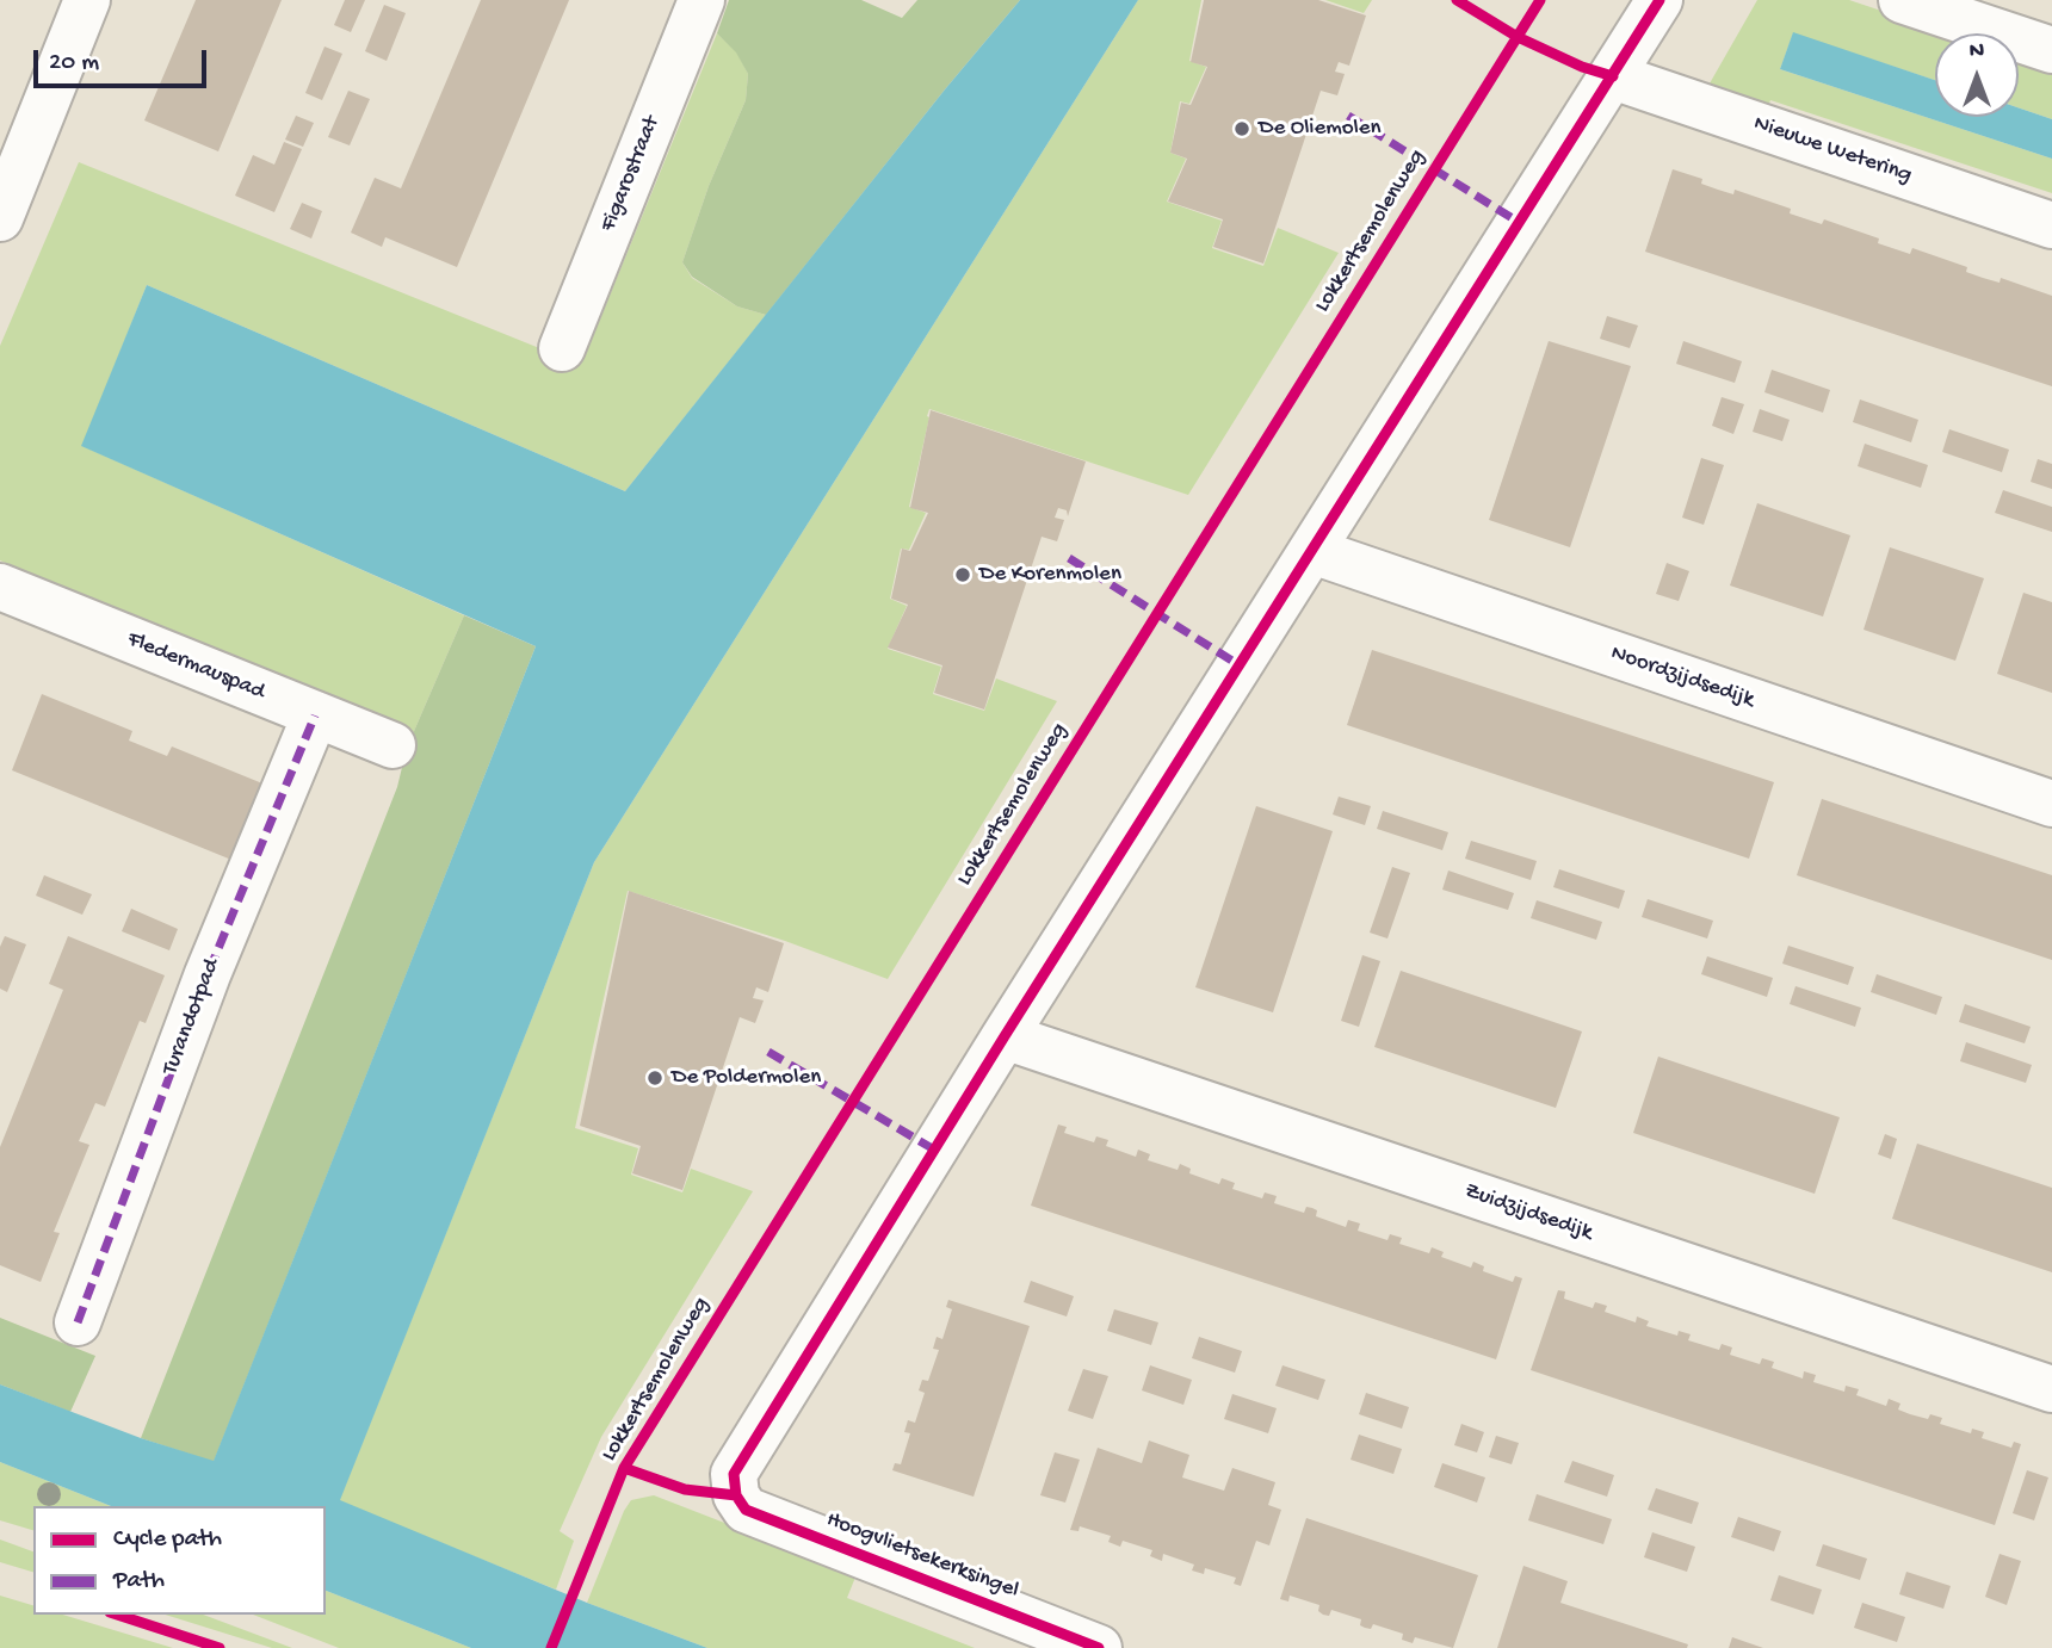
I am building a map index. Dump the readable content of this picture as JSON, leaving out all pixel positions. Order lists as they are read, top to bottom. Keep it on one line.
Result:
{"streets":{"street":["Nieuwe Wetering","Figarostraat","Fledermauspad","Noordzijdsedijk","Turandotpad","Zuidzijdsedijk","Hoogvlietsekerksingel"],"cycle path":["Lokkertsemolenweg"]},"crossings":[["Fledermauspad","Turandotpad"],["Zuidzijdsedijk","Hoogvlietsekerksingel"]],"places":["De Oliemolen","De Korenmolen","De Poldermolen"],"legend":["Cycle path","Path"],"scale_bar":"20 m","north":"top"}
